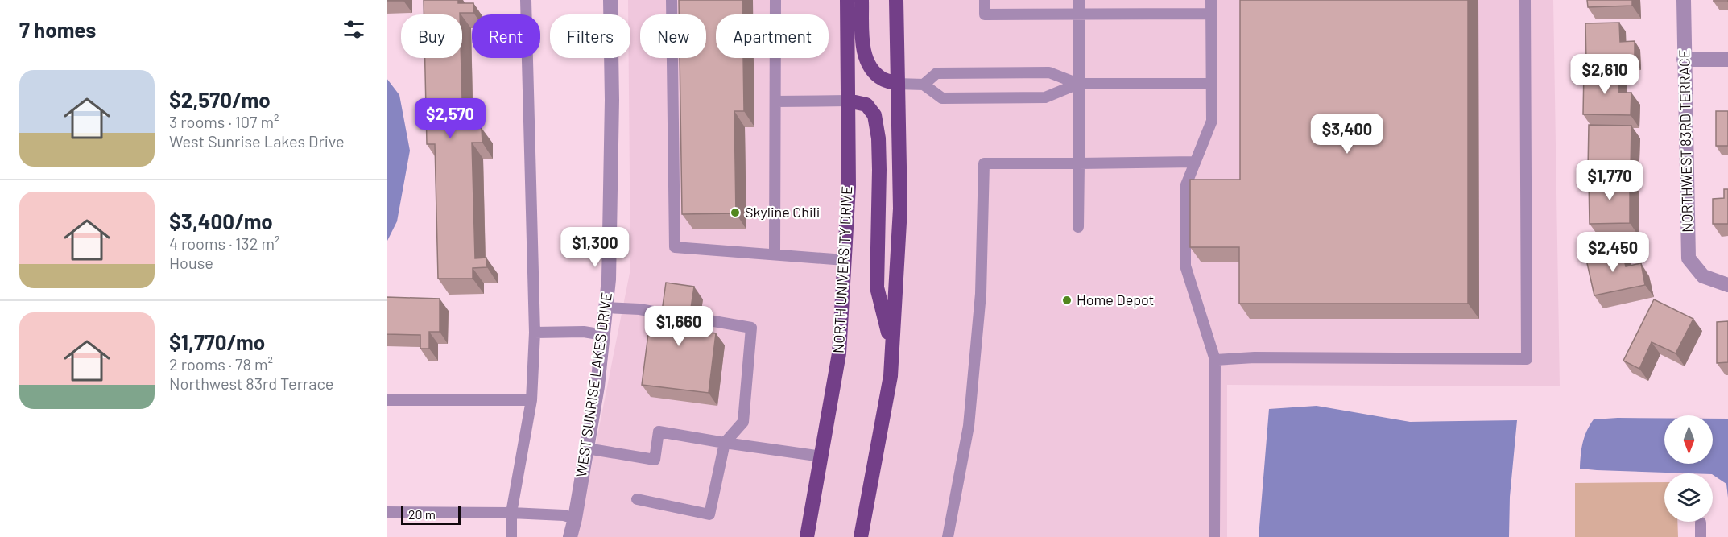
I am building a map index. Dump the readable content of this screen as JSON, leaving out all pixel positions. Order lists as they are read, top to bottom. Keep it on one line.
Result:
{"streets":{"main road":["NORTH UNIVERSITY DRIVE"],"street":["NORTHWEST 83RD TERRACE","WEST SUNRISE LAKES DRIVE"]},"places":["Skyline Chili","Home Depot"],"scale_bar":"20 m","north":"bottom","page":{"heading":"7 homes","chip":["Buy","Rent","Filters","New","Apartment"],"price":["$2,610","$2,570","$3,400","$1,770","$1,300","$2,450","$1,660"],"list":[{"name":"$2,570/mo","note":"3 rooms · 107 m² · West Sunrise Lakes Drive"},{"name":"$3,400/mo","note":"4 rooms · 132 m² · House"},{"name":"$1,770/mo","note":"2 rooms · 78 m² · Northwest 83rd Terrace"}],"scale":"20 m"}}
